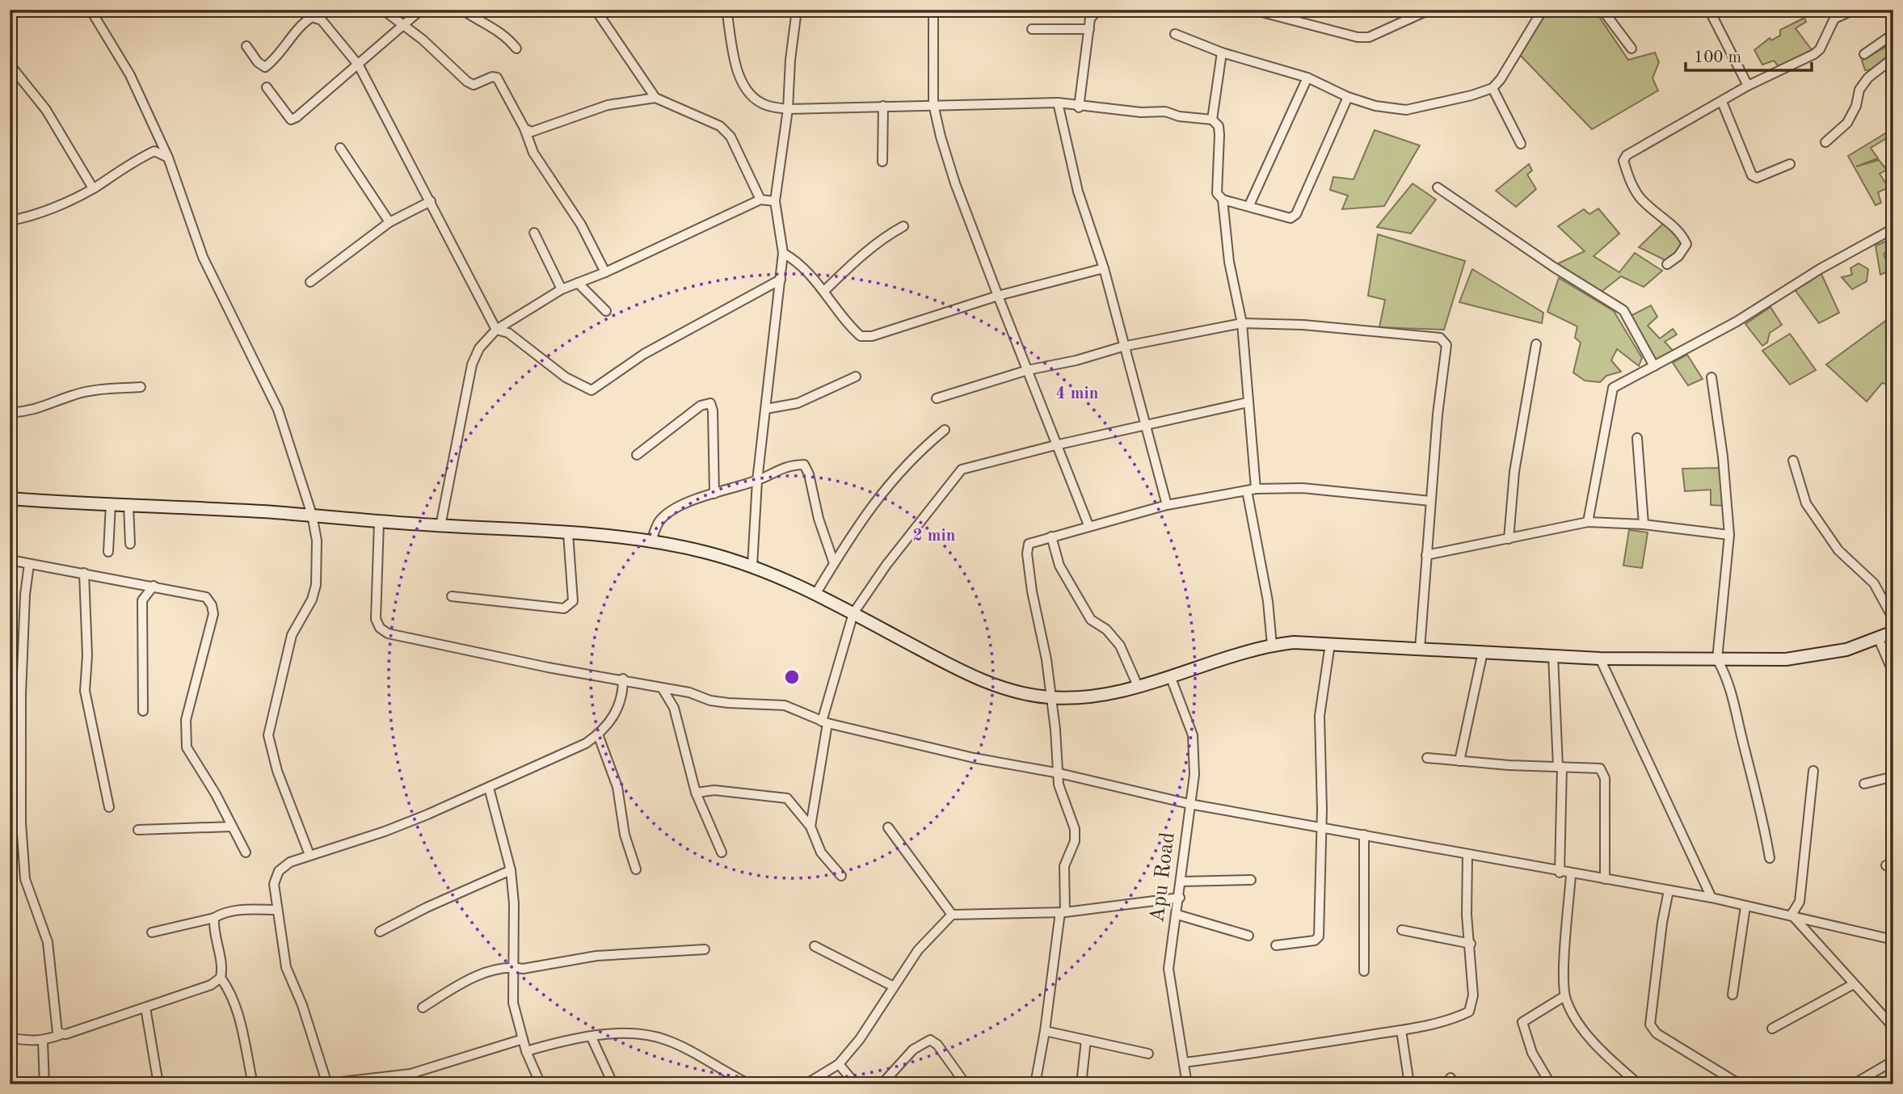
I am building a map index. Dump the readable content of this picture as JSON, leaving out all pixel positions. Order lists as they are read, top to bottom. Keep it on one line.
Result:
{"streets":{"street":["Apu Road"]},"scale_bar":"100 m","rings":["4 min","2 min"]}
